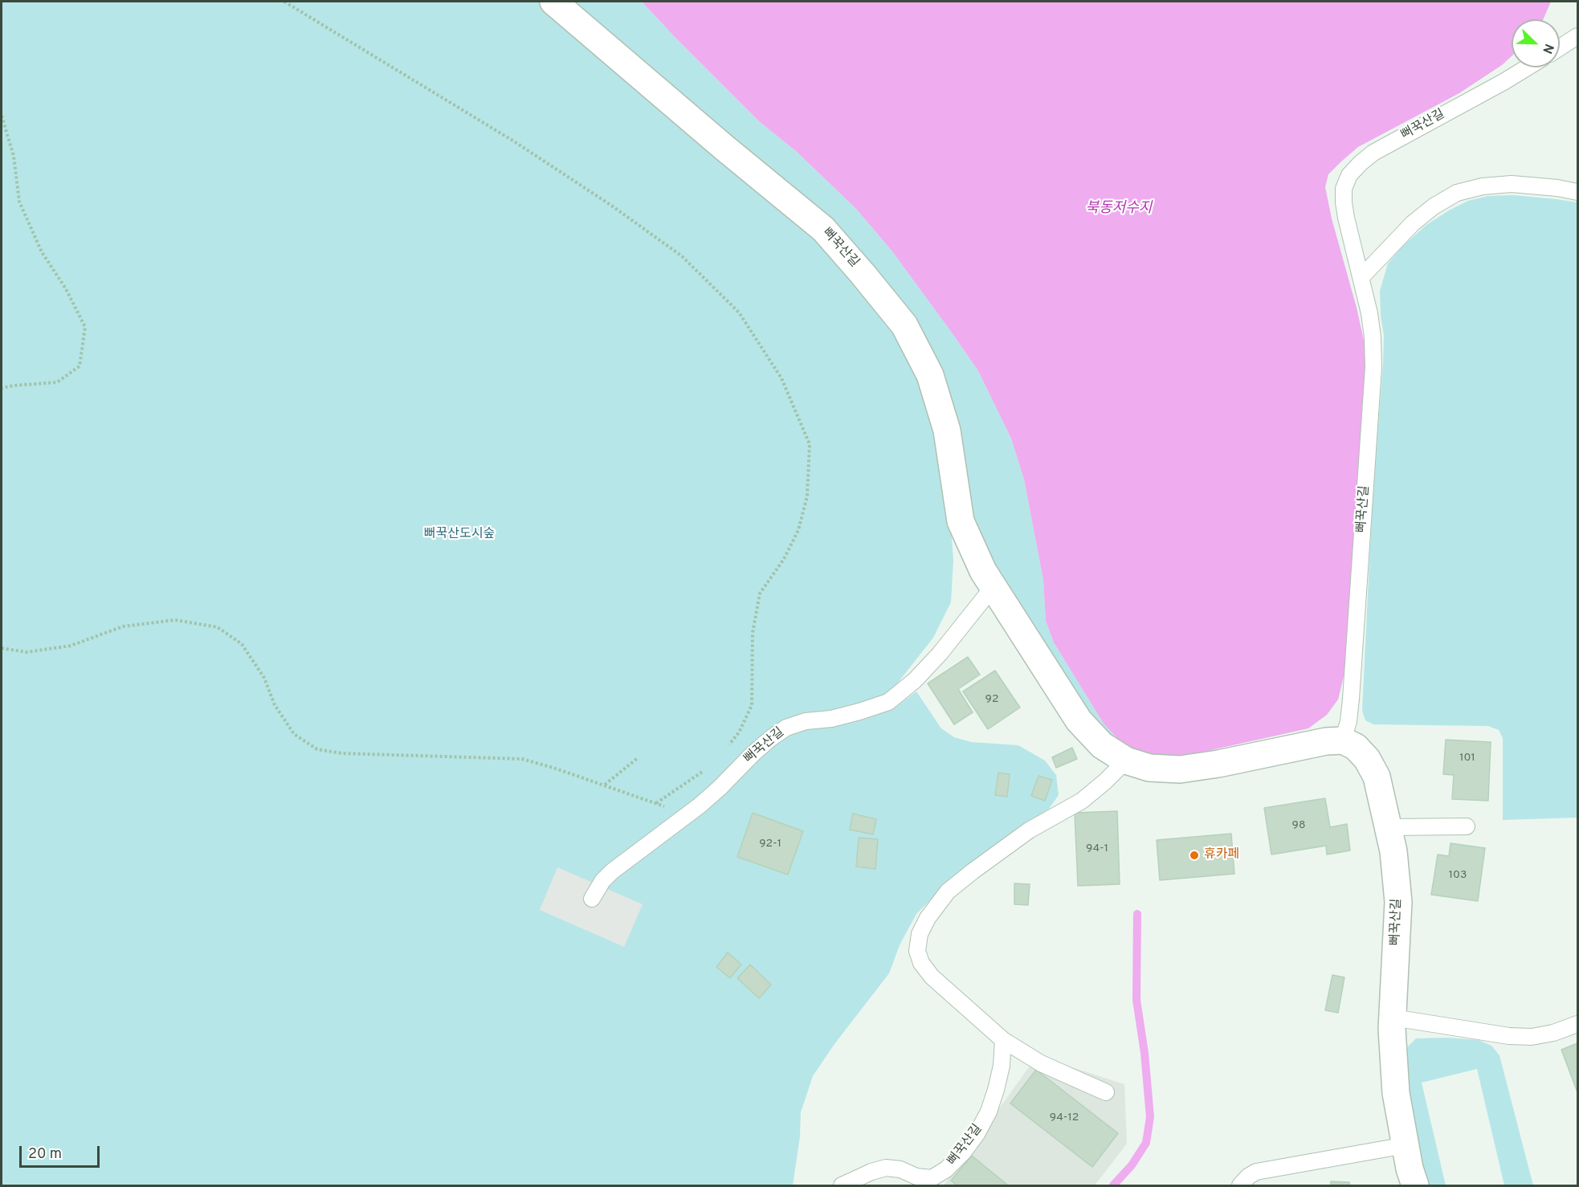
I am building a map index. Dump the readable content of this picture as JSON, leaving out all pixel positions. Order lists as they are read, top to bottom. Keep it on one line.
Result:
{"streets":{"street":["뻐꾹산길"]},"water":["북동저수지"],"parks":["뻐꾹산도시숲"],"places":["휴카페"],"house_numbers":["92","101","98","92-1","94-1","103","94-12"],"scale_bar":"20 m","north":"bottom right"}
